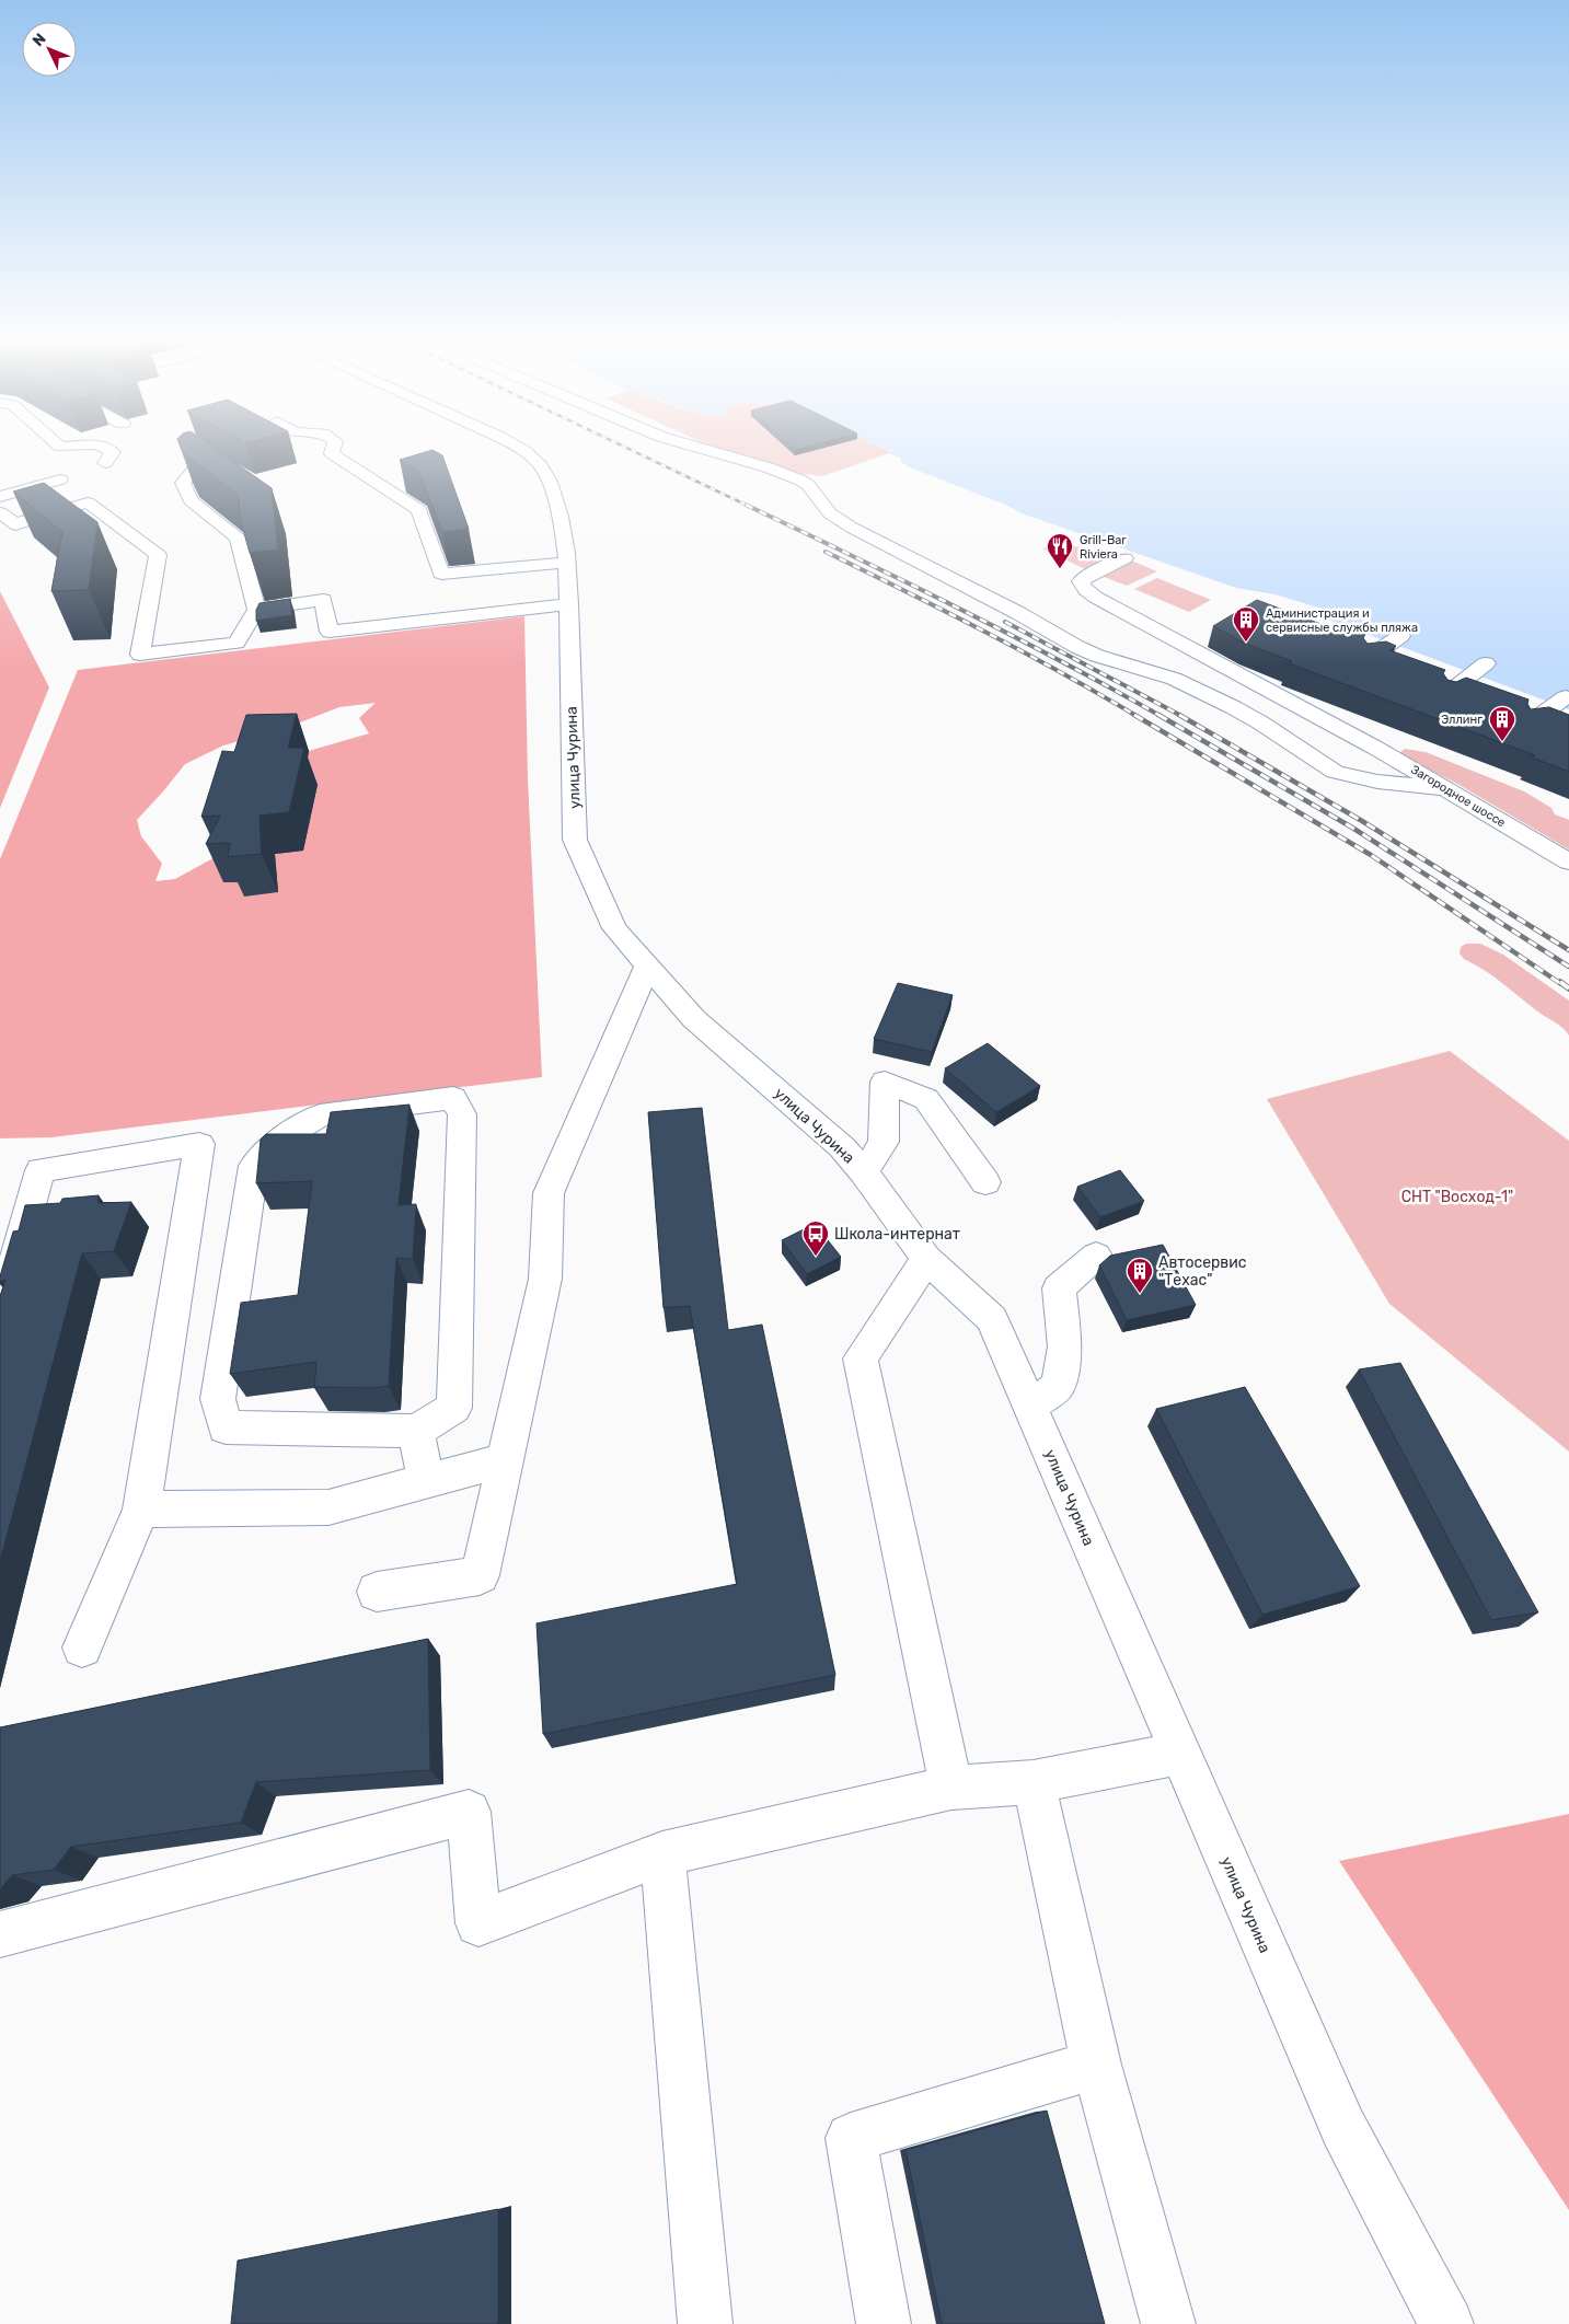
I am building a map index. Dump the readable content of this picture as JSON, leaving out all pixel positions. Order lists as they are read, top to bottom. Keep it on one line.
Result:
{"streets":{"street":["улица Чурина","Загородное шоссе"]},"parks":["СНТ \"Восход-1\""],"places":{"restaurant":["Grill-Bar Riviera"],"building":["Администрация и сервисные службы пляжа","Эллинг","Автосервис \"Техас\""],"bus stop":["Школа-интернат"]},"north":"top left"}
